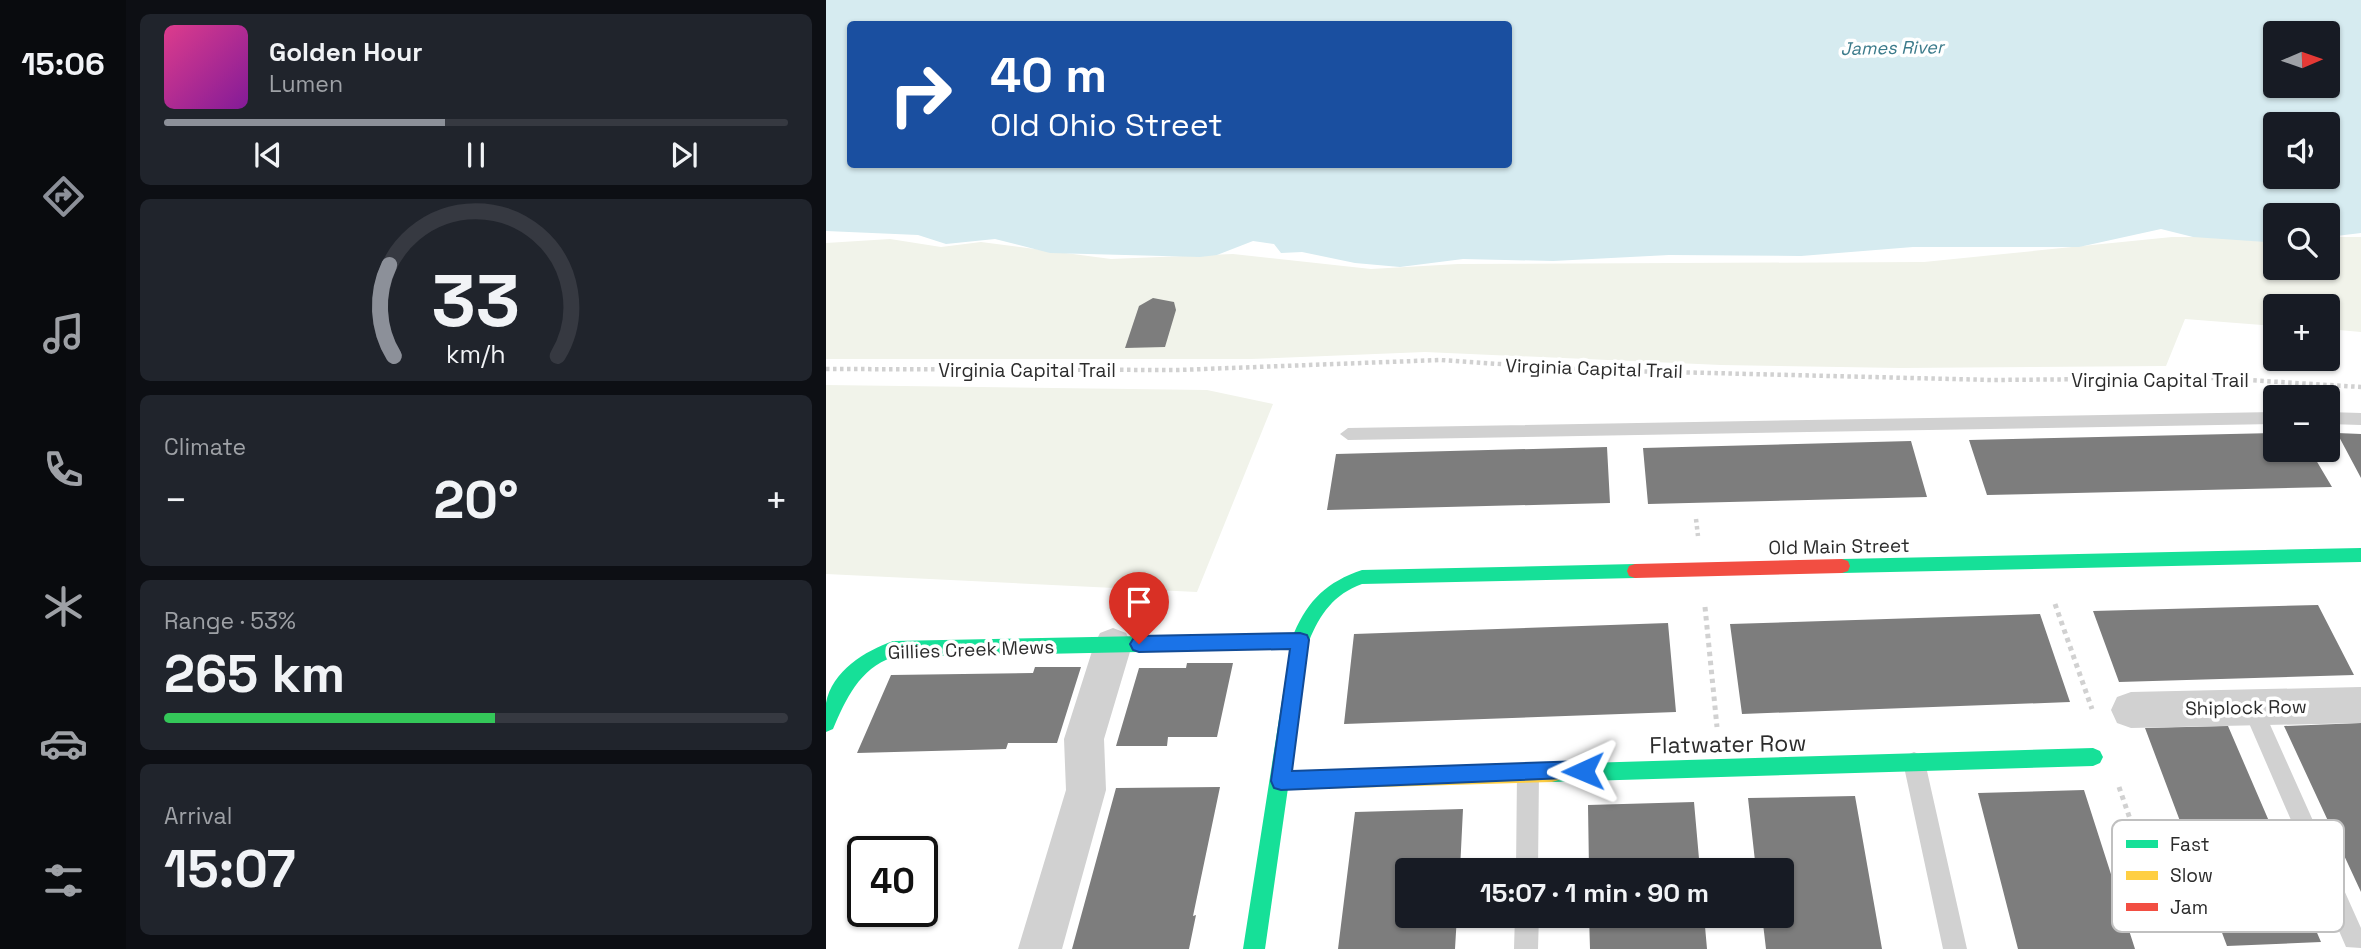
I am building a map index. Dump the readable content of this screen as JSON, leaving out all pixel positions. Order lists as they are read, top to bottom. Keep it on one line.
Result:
{"streets":{"street":["Old Main Street","Gillies Creek Mews","Shiplock Row","Flatwater Row"],"path":["Virginia Capital Trail"]},"crossings":[["Old Main Street","Gillies Creek Mews"]],"water":["James River"],"legend":["Fast","Slow","Jam"],"north":"right","page":{"tabs":"15:06","map_buttons":["+","−"],"turn":["40 m","Old Ohio Street"],"song":["Golden Hour","Lumen"],"tile":["Climate",["Range · 53%","265 km"],["Arrival","15:07"]],"heat":["−","20°","+"],"limit":"40","trip":"15:07 · 1 min · 90 m","gauge":["33","km/h"]}}
